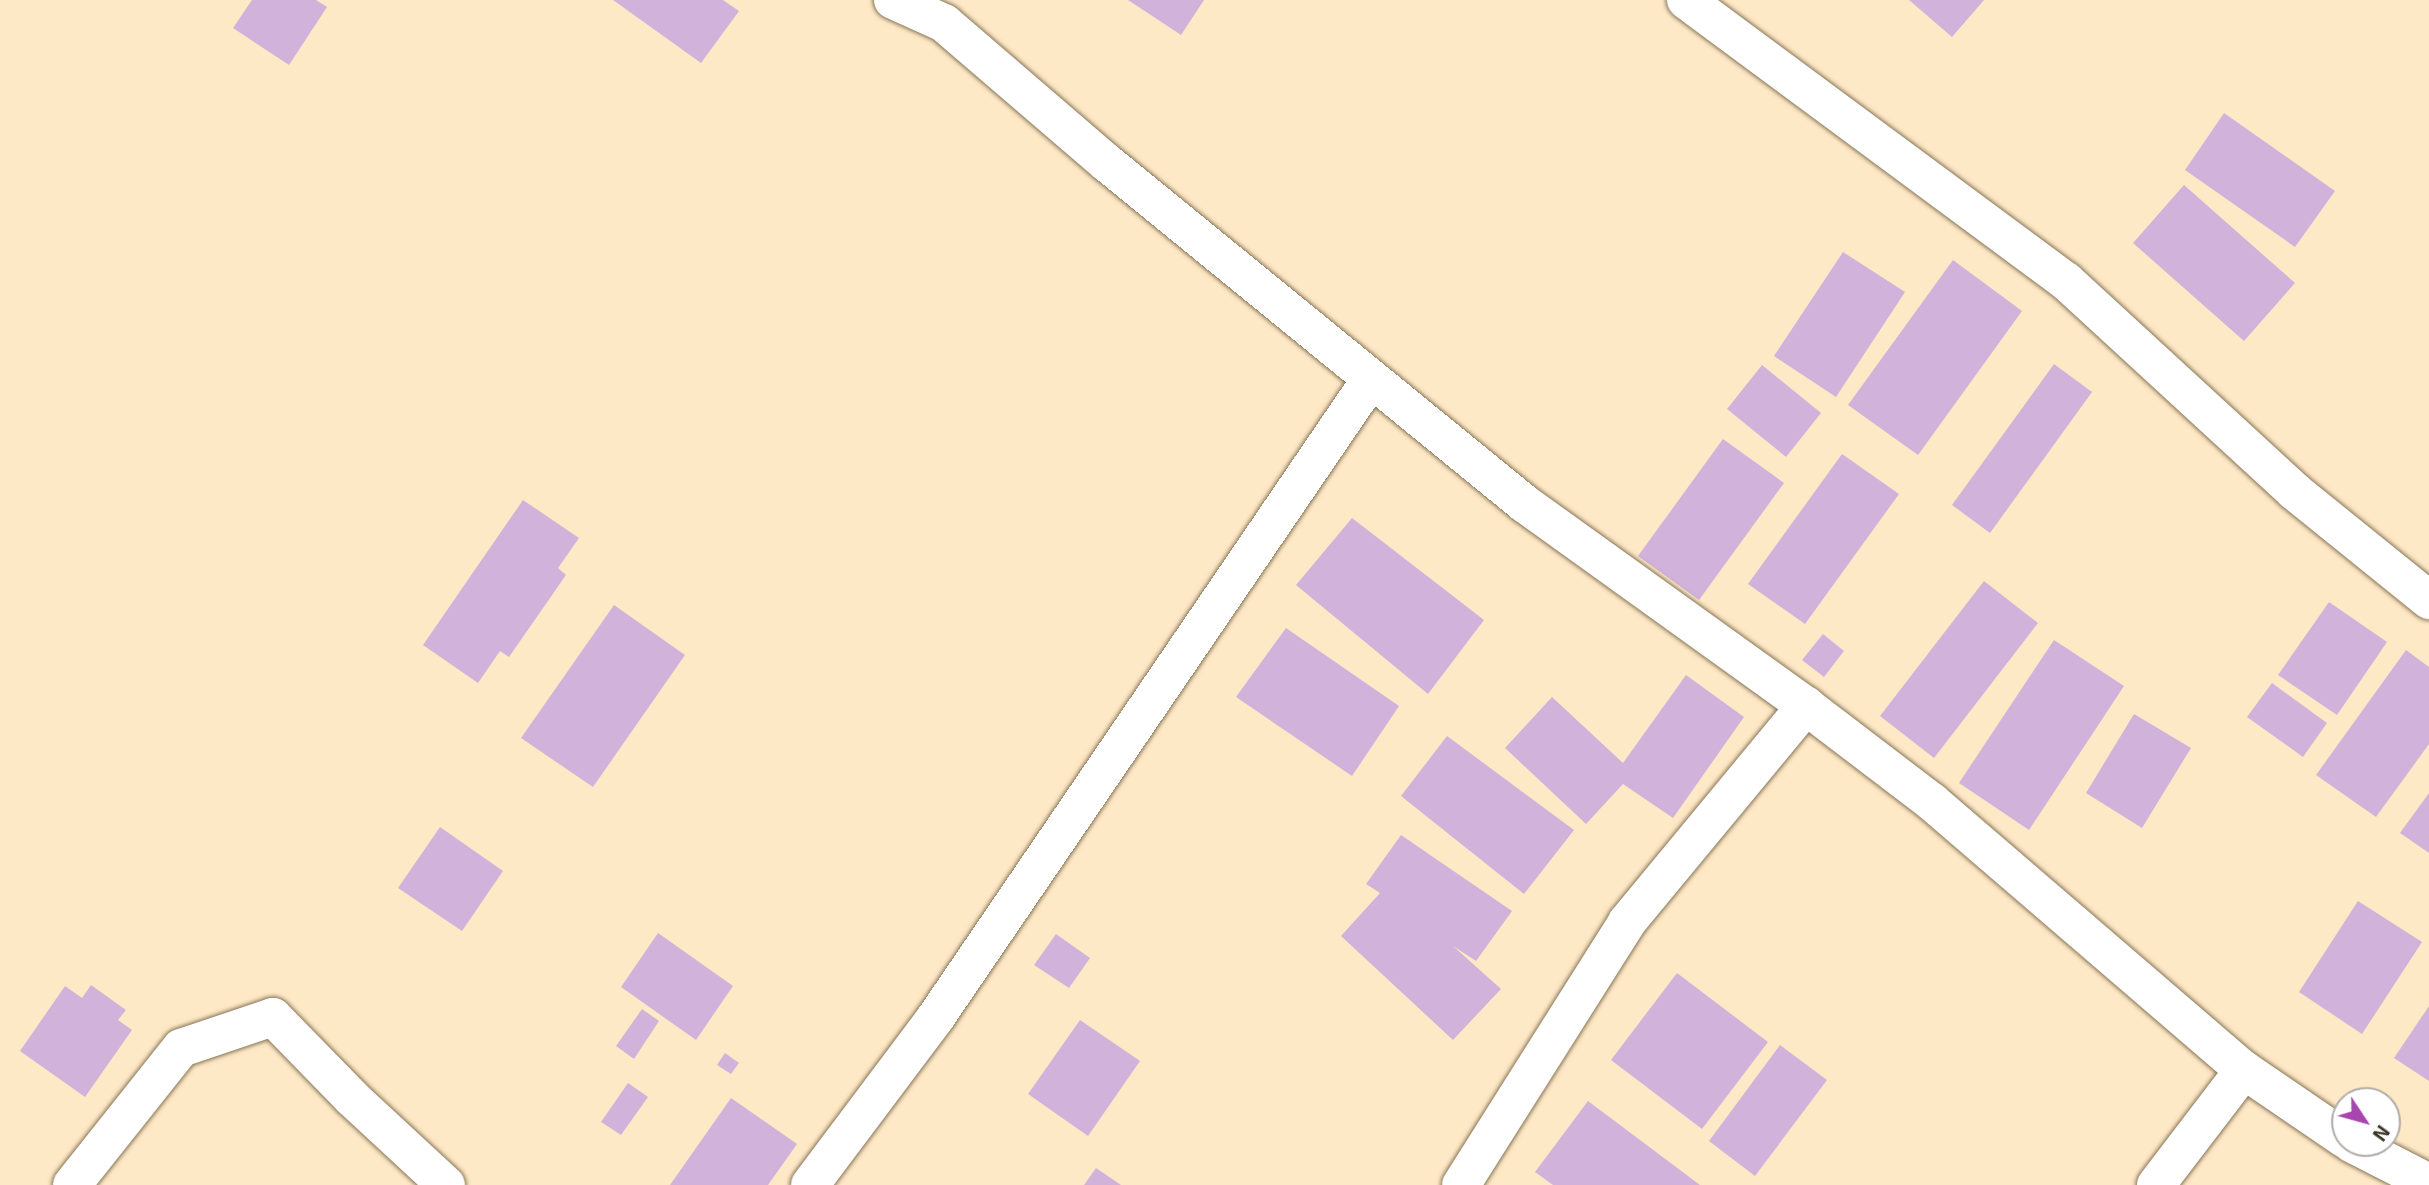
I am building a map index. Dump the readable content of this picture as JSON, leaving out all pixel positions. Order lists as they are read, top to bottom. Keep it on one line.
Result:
{"north":"bottom right"}
